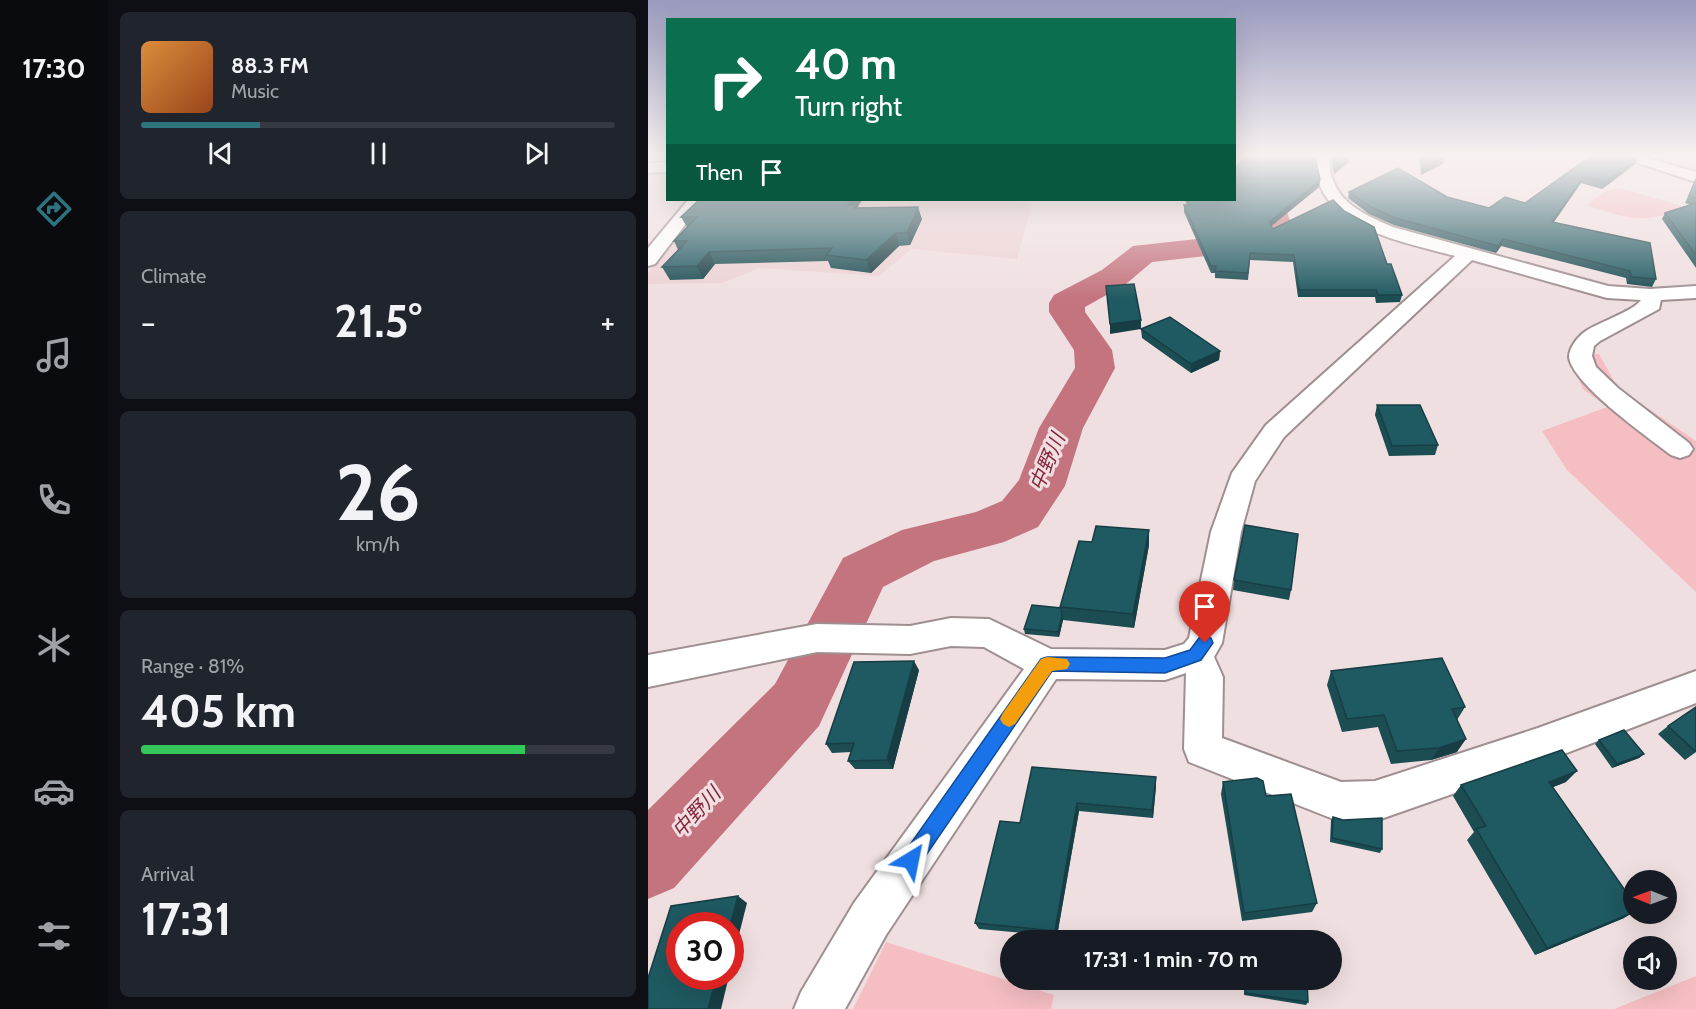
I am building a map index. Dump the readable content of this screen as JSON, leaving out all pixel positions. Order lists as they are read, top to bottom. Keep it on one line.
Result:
{"water":["中野川"],"north":"left","page":{"tabs":"17:30","turn":["40 m","Turn right"],"song":["88.3 FM","Music"],"then":"Then","tile":["Climate",["26","km/h"],["Range · 81%","405 km"],["Arrival","17:31"]],"heat":["−","21.5°","+"],"limit":"30","trip":"17:31 · 1 min · 70 m"}}
